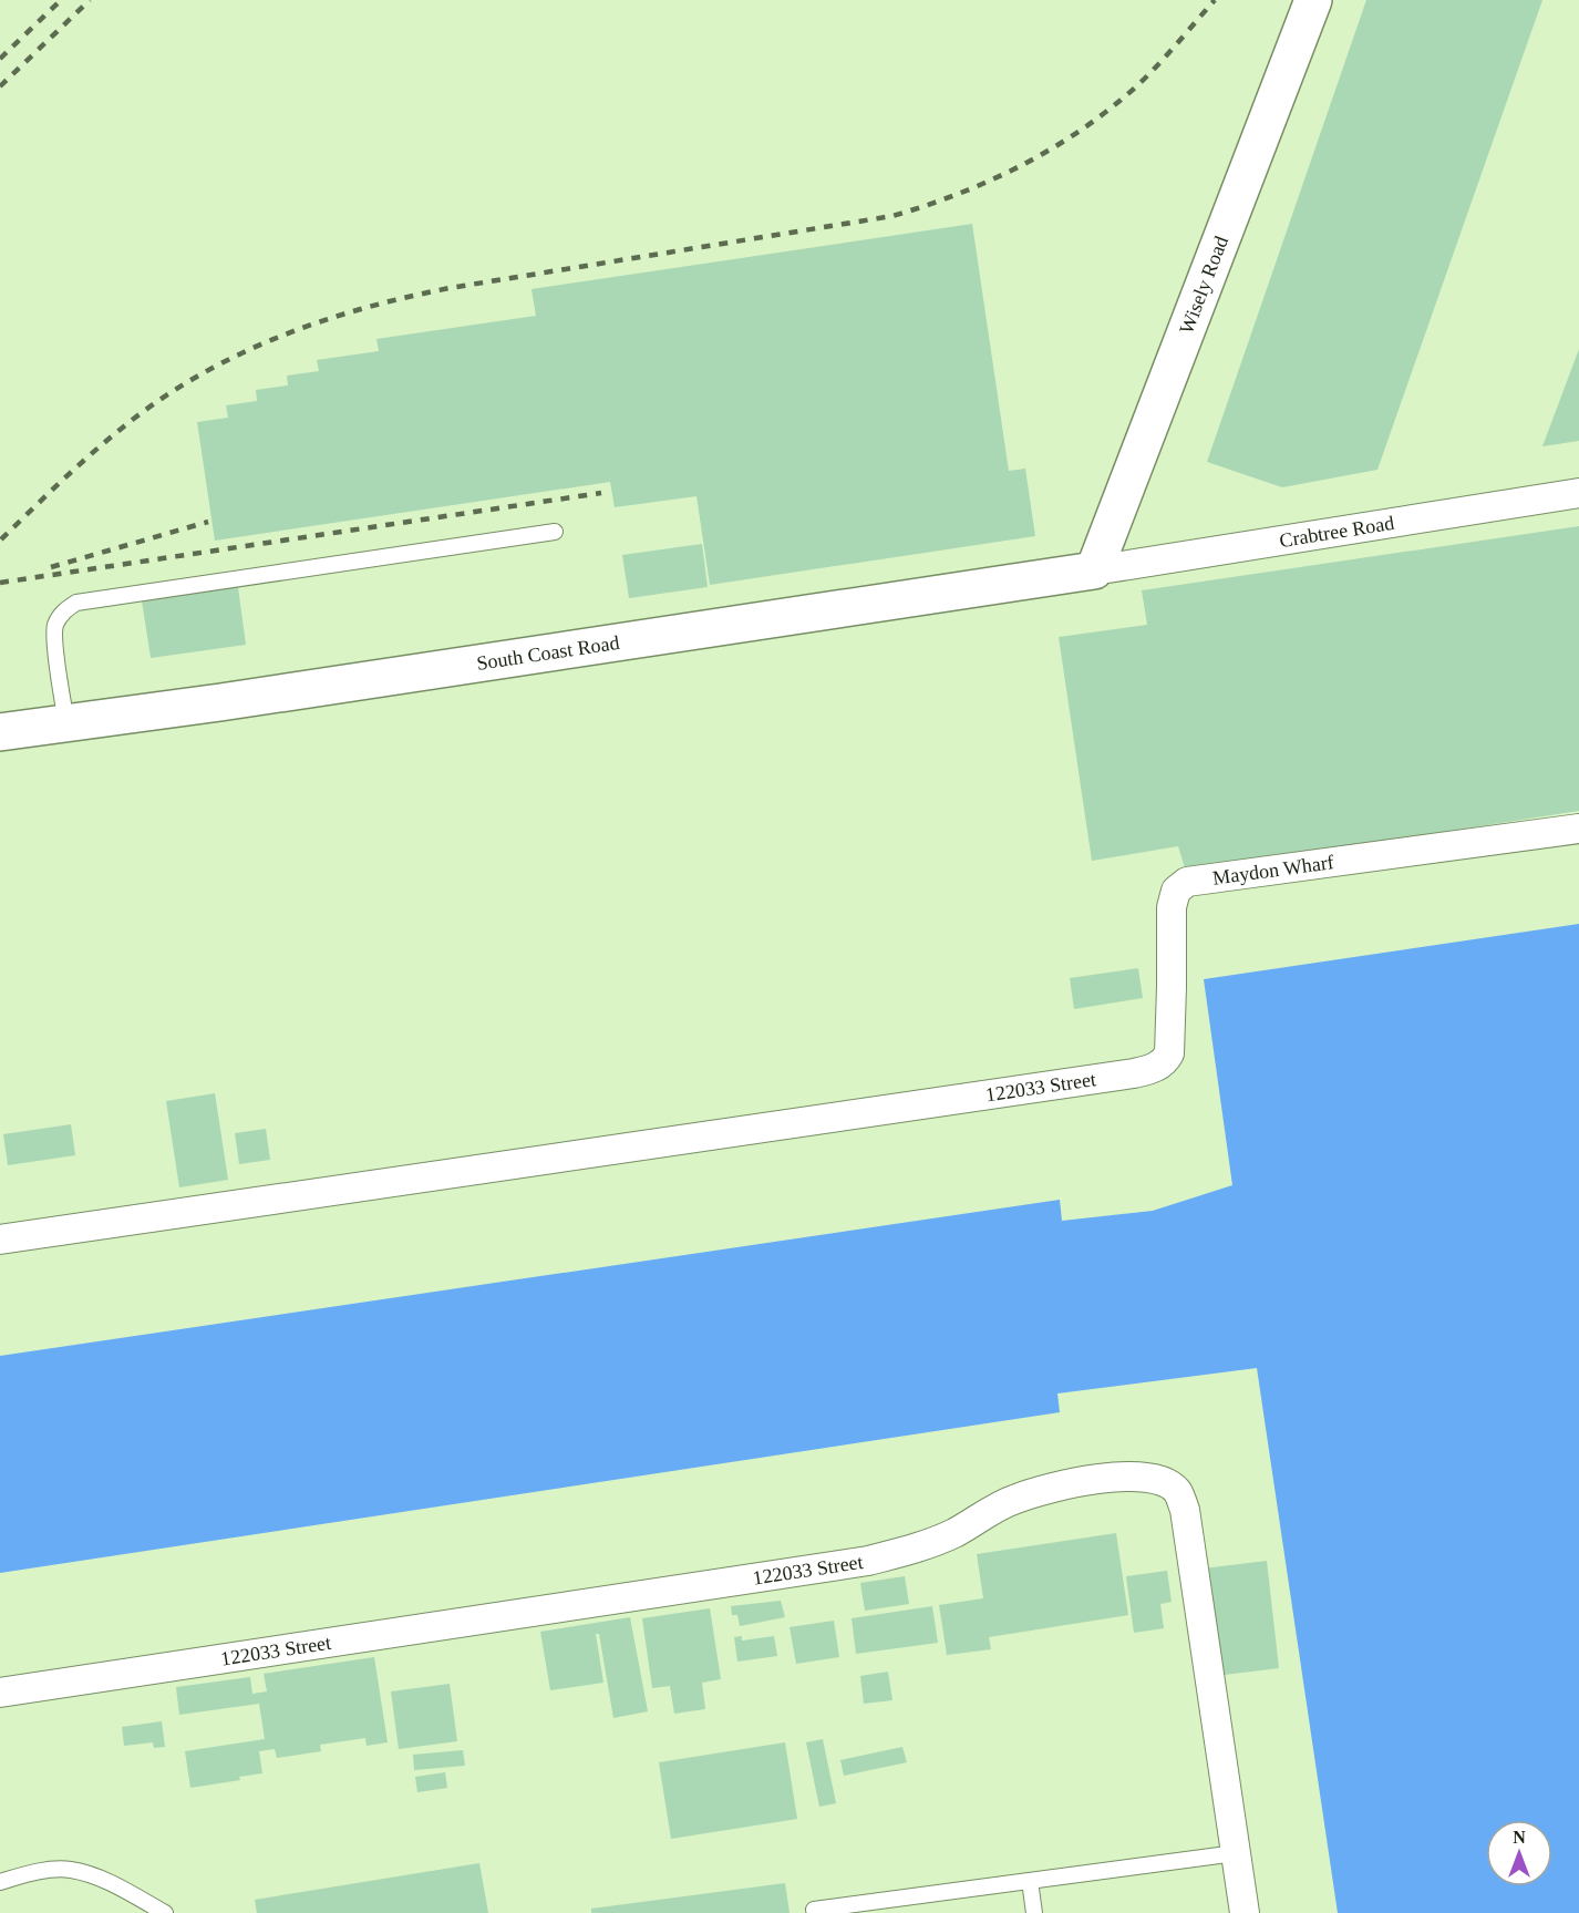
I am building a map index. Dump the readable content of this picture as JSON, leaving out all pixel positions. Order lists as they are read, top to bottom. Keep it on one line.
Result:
{"streets":{"street":["Wisely Road","Crabtree Road","South Coast Road","Maydon Wharf","122033 Street"]},"crossings":[["Wisely Road","Crabtree Road"],["Wisely Road","South Coast Road"],["Crabtree Road","South Coast Road"],["Maydon Wharf","122033 Street"]],"north":"top"}
